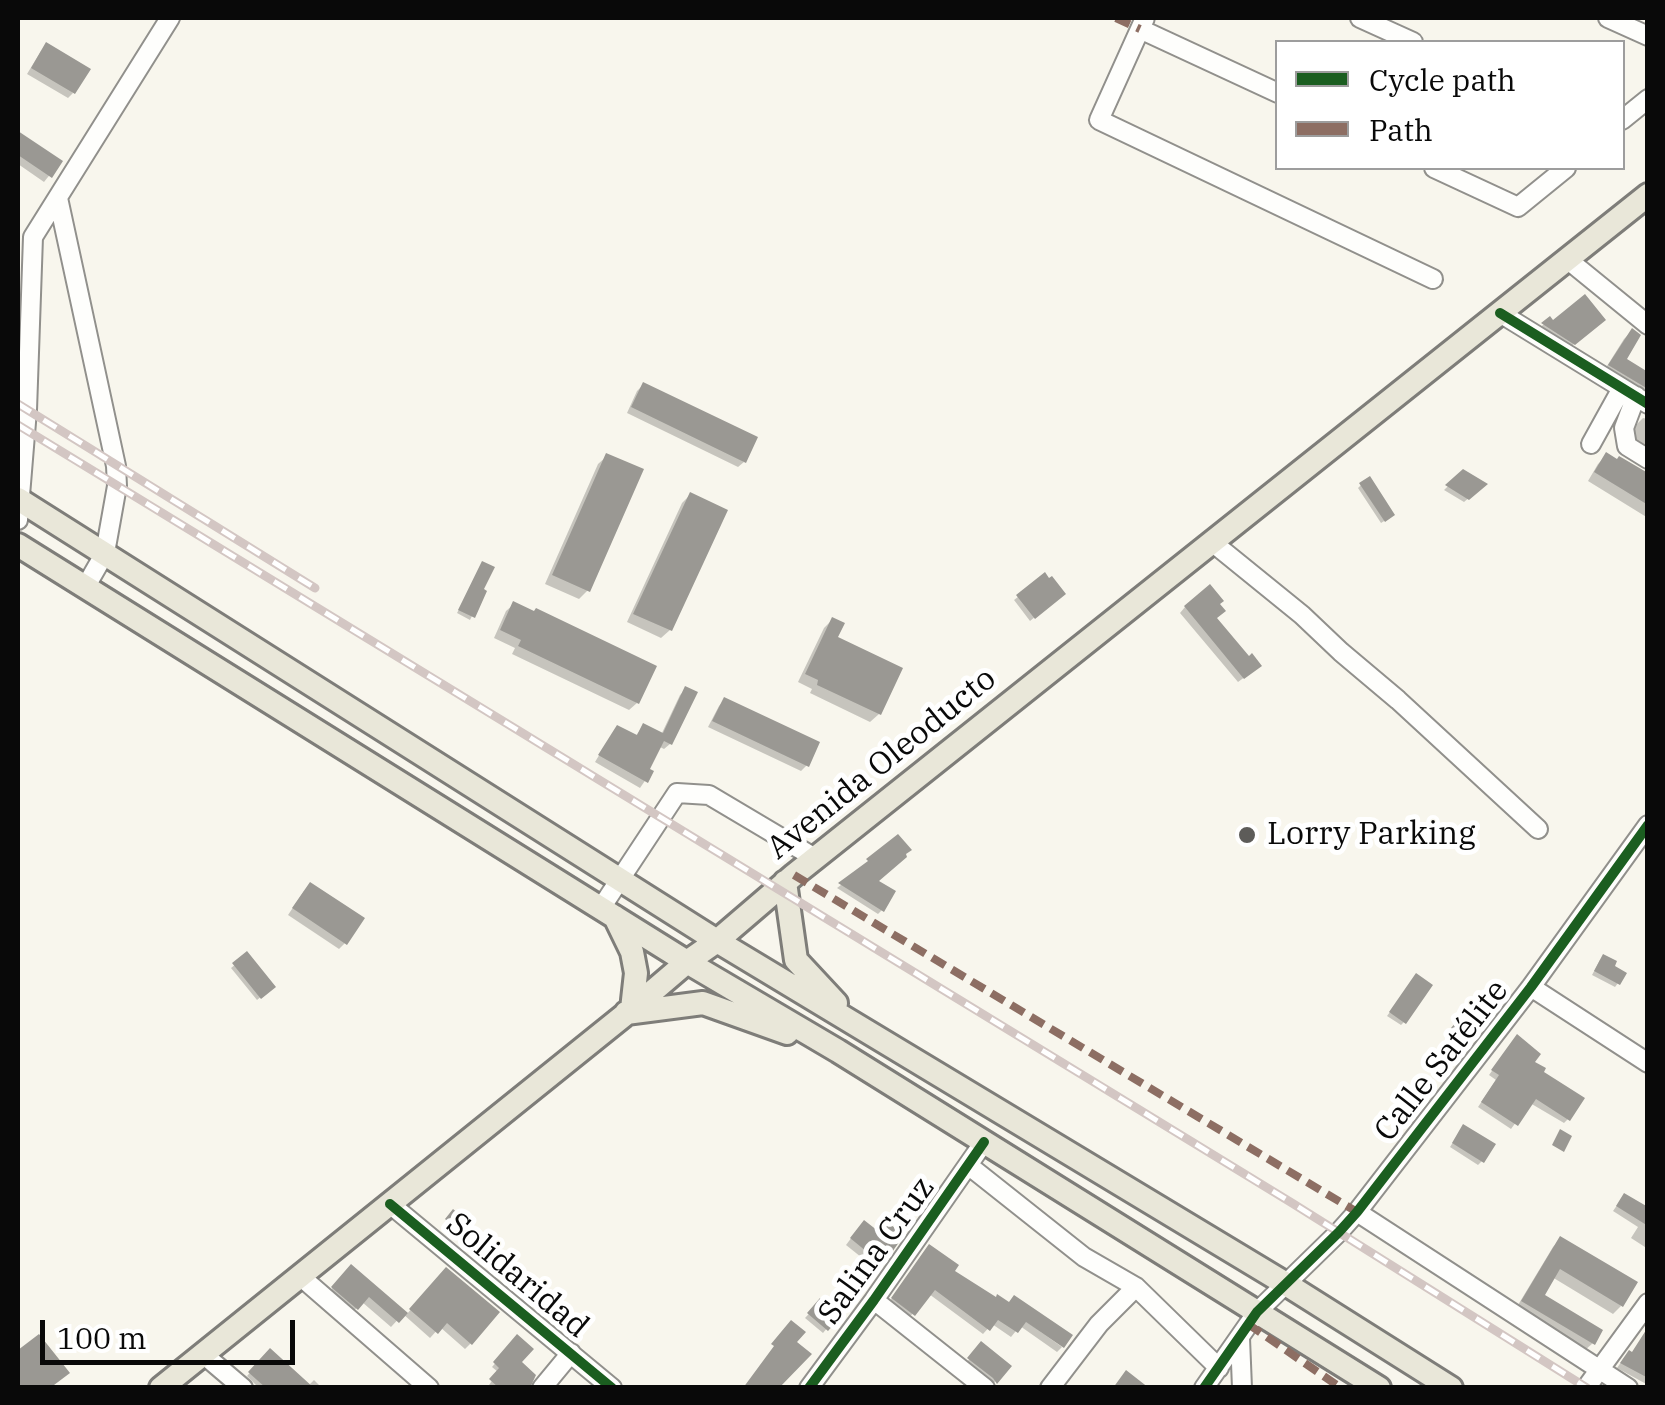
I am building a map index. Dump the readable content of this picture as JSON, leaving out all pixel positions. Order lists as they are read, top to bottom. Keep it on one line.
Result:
{"streets":{"main road":["Avenida Oleoducto"],"street":["Calle Satélite","Salina Cruz","Solidaridad"]},"crossings":[["Avenida Oleoducto","Solidaridad"]],"places":["Lorry Parking"],"legend":["Cycle path","Path"],"scale_bar":"100 m"}
